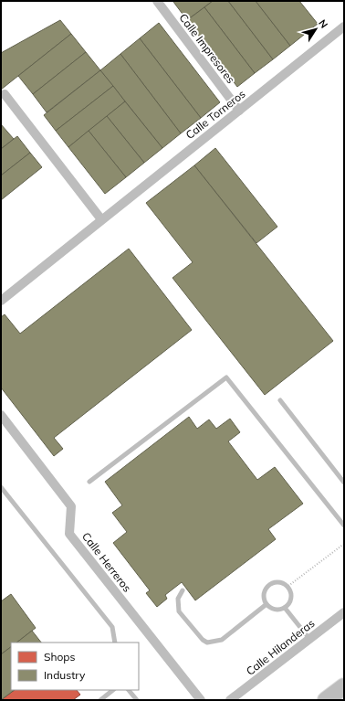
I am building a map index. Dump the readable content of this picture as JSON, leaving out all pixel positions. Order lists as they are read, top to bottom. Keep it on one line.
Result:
{"streets":{"street":["Calle Impresores","Calle Torneros","Calle Herreros","Calle Hilanderas"]},"crossings":[["Calle Impresores","Calle Torneros"]],"legend":["Shops","Industry"],"north":"top right"}
